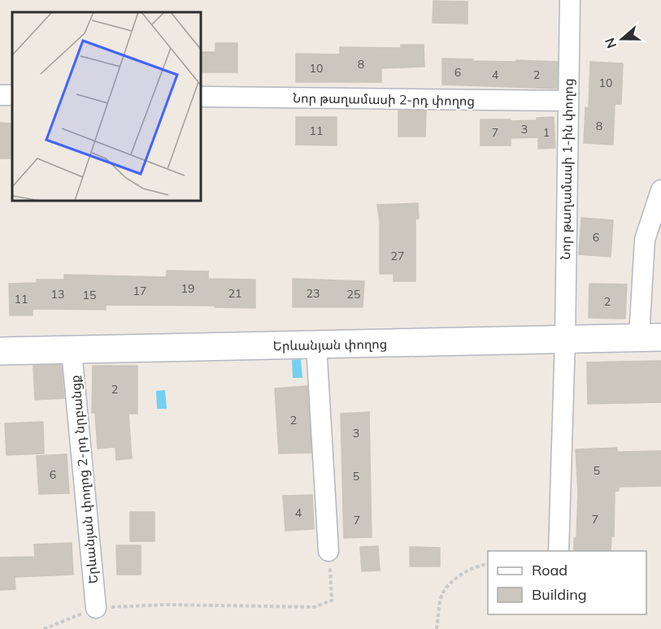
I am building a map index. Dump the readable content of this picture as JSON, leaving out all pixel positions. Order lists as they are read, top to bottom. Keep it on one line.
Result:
{"streets":{"main road":["Երևանյան փողոց"],"street":["Նոր թաղամասի 2-րդ փողոց","Նոր թաղամասի 1-ին փողոց","Երևանյան փողոց 2-րդ նրբանցք"]},"crossings":[["Նոր թաղամասի 2-րդ փողոց","Նոր թաղամասի 1-ին փողոց"],["Նոր թաղամասի 1-ին փողոց","Երևանյան փողոց"],["Երևանյան փողոց","Երևանյան փողոց 2-րդ նրբանցք"]],"house_numbers":["8","10","6","4","2","10","8","3","11","7","1","6","27","19","17","21","23","13","25","15","11","2","2","2","3","5","6","5","4","7","7"],"legend":["Road","Building"],"north":"left"}
